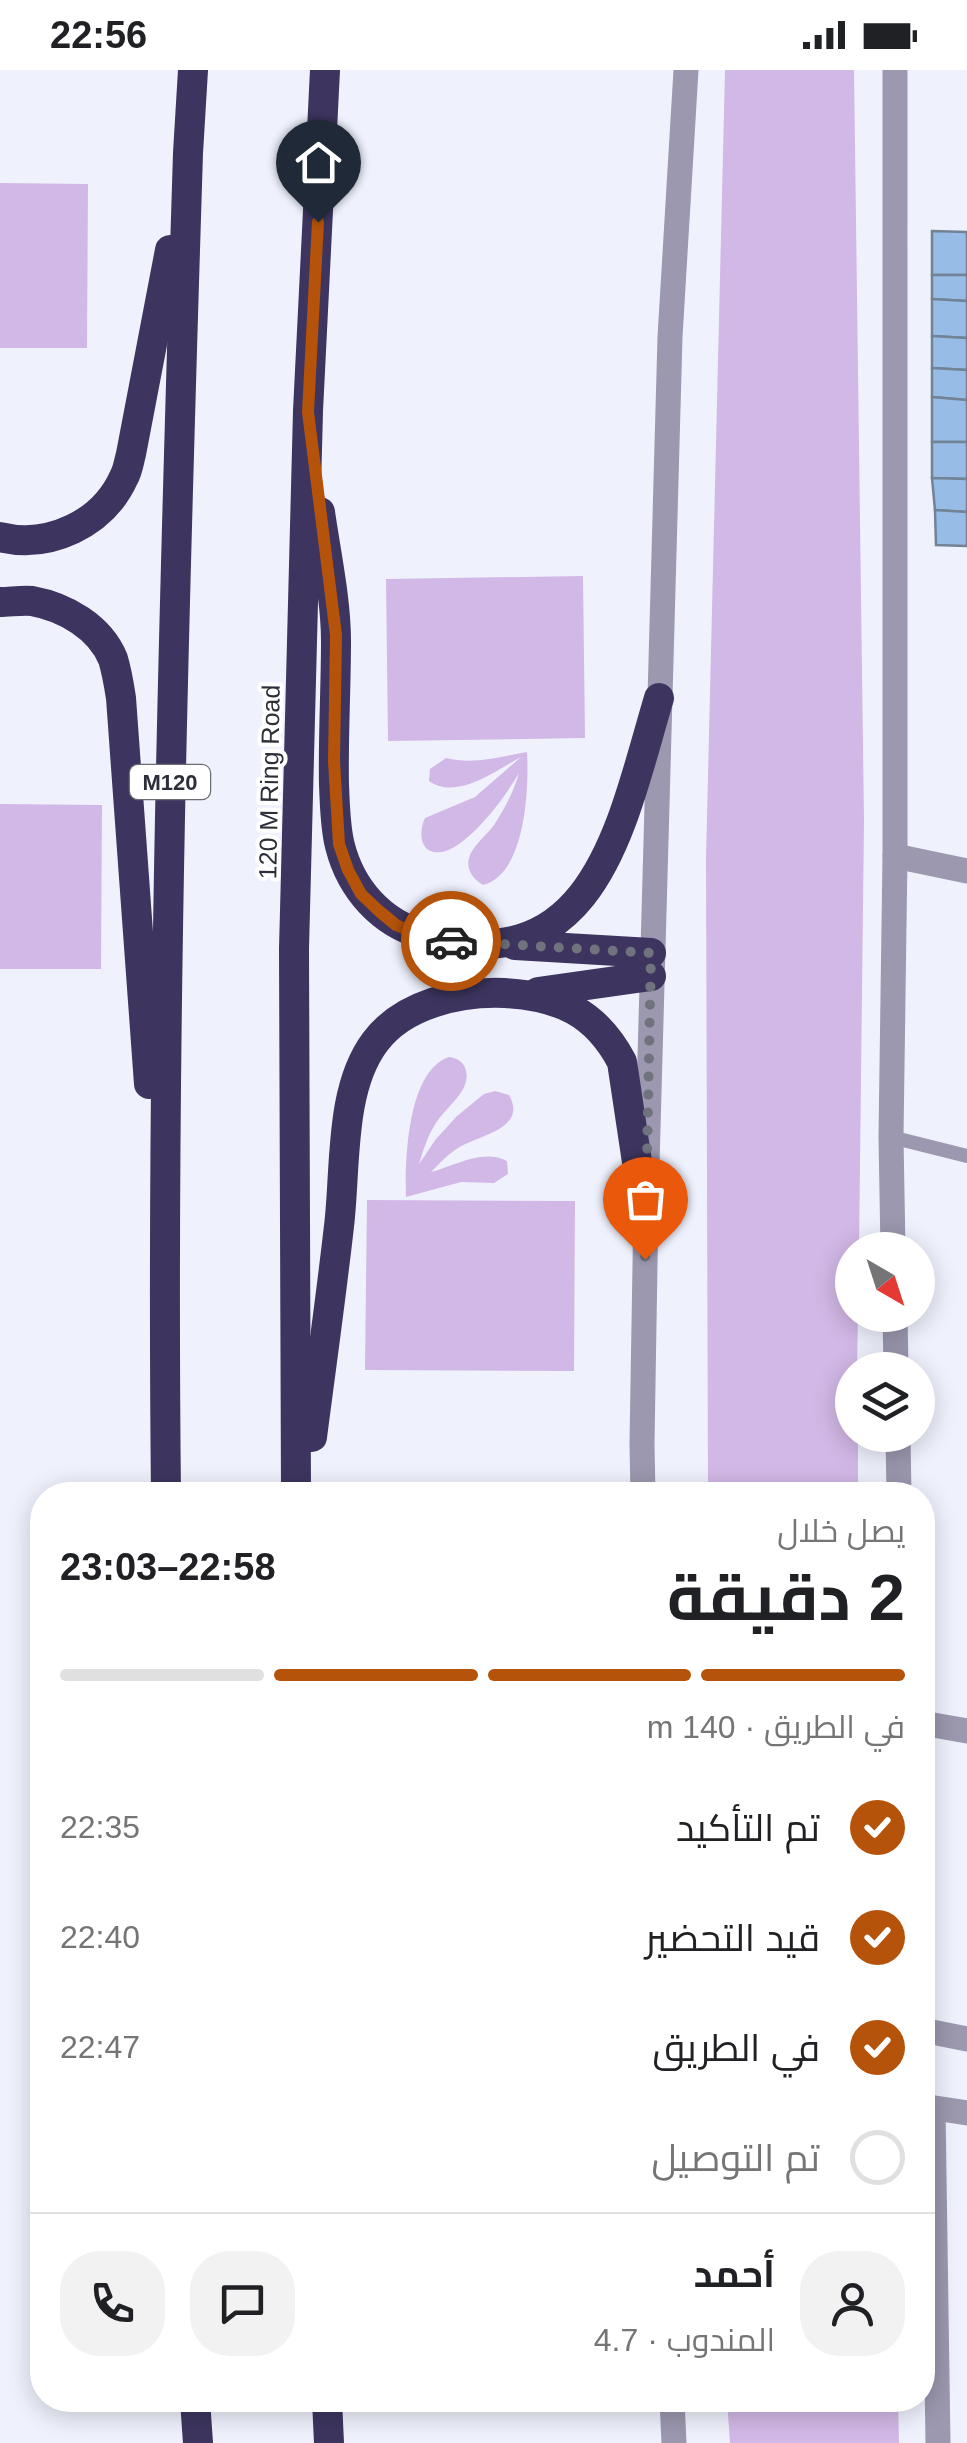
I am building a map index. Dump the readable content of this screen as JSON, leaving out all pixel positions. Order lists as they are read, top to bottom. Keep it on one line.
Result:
{"streets":{"highway":["M120","120 M Ring Road"]},"north":"bottom right","page":{"status":"22:56","heading":["2 دقيقة","يصل خلال","22:58–23:03"],"panel":["أحمد","المندوب · 4.7"],"bar":"في الطريق · 140 m","list":[["تم التأكيد","22:35"],["قيد التحضير","22:40"],["في الطريق","22:47"],"تم التوصيل"]}}
